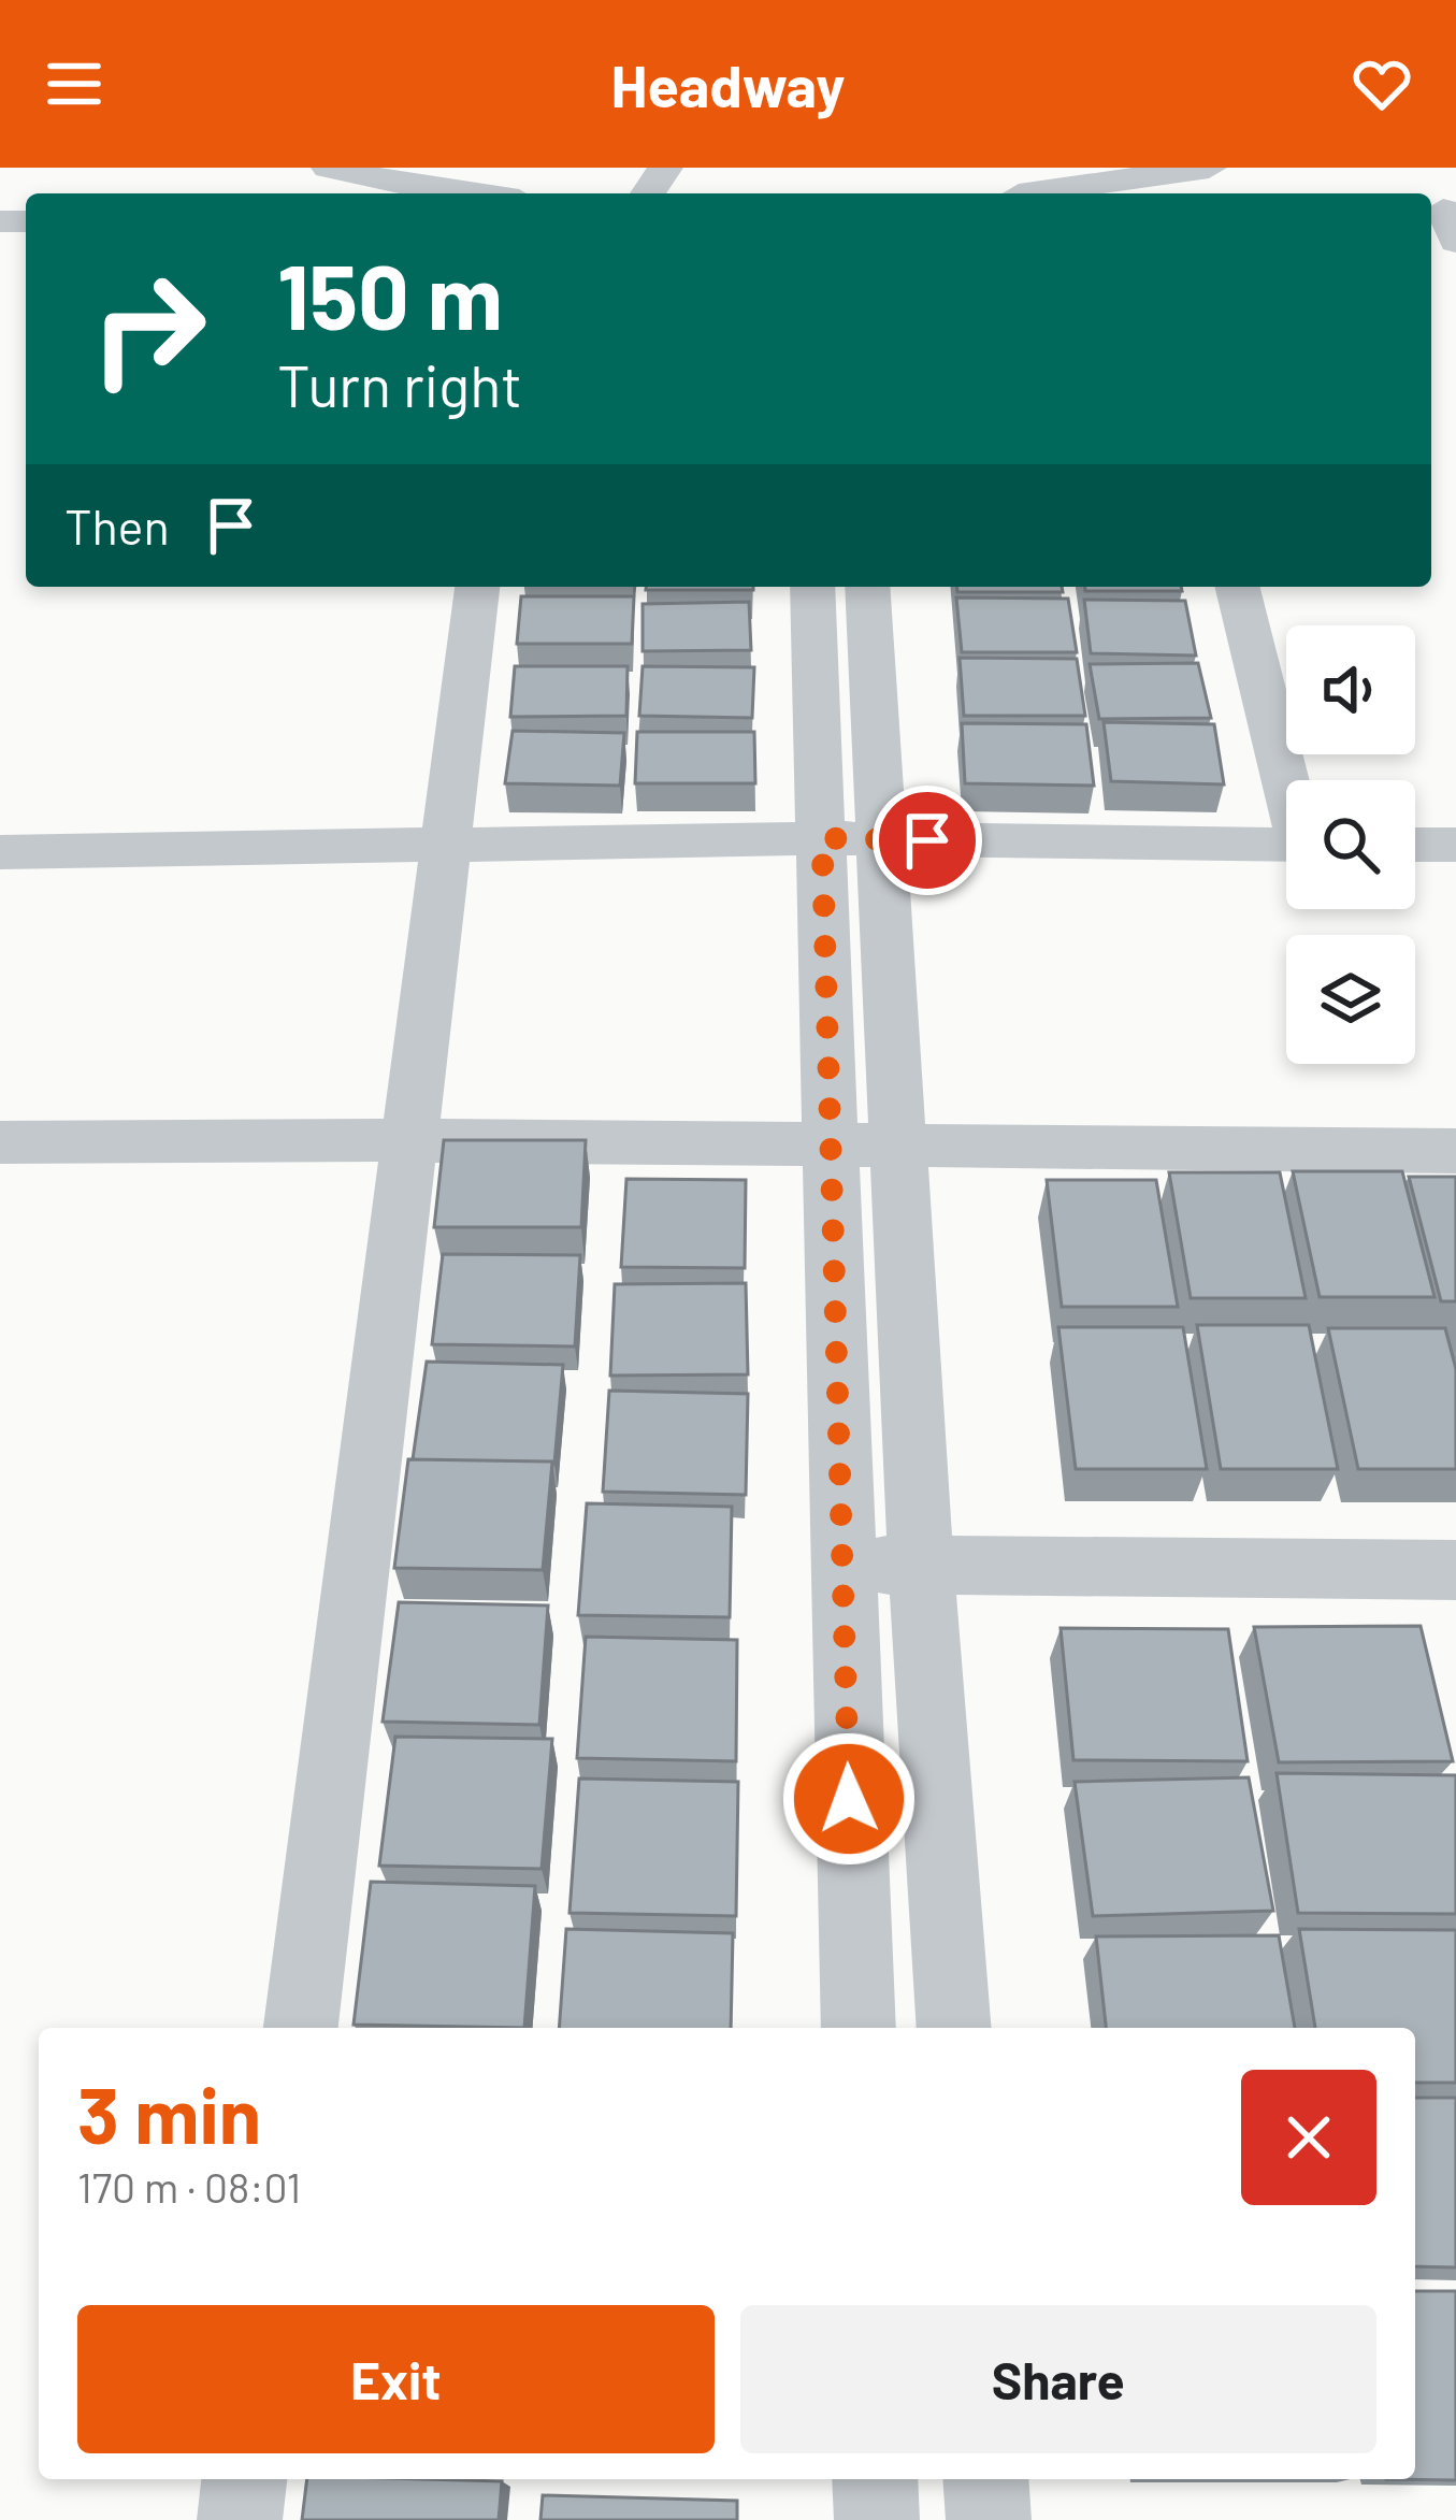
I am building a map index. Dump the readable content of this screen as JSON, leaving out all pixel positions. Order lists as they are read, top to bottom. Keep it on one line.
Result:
{"page":{"header":"Headway","turn":["150 m","Turn right"],"then":"Then","heading":["3 min","170 m · 08:01"],"buttons":["Exit","Share"]}}
